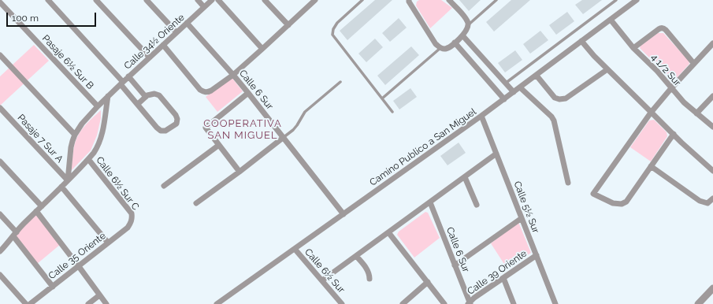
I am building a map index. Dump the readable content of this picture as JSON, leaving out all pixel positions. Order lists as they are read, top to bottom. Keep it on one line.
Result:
{"streets":{"street":["Calle 34½ Oriente","Pasaje 6½ Sur B","4 1/2 Sur","Calle 6 Sur","Pasaje 7 Sur A","Camino Publico a San Miguel","Calle 6½ Sur C","Calle 5½ Sur","Calle 35 Oriente","Calle 6½ Sur","Calle 39 Oriente"]},"crossings":[["Calle 34½ Oriente","Pasaje 6½ Sur B"],["Calle 34½ Oriente","Calle 6 Sur"],["Calle 34½ Oriente","Pasaje 7 Sur A"],["4 1/2 Sur","Camino Publico a San Miguel"],["Calle 6 Sur","Camino Publico a San Miguel"],["Calle 6 Sur","Calle 39 Oriente"],["Camino Publico a San Miguel","Calle 5½ Sur"],["Camino Publico a San Miguel","Calle 6½ Sur"],["Calle 6½ Sur C","Calle 35 Oriente"],["Calle 5½ Sur","Calle 39 Oriente"]],"districts":["COOPERATIVA SAN MIGUEL"],"scale_bar":"100 m"}
